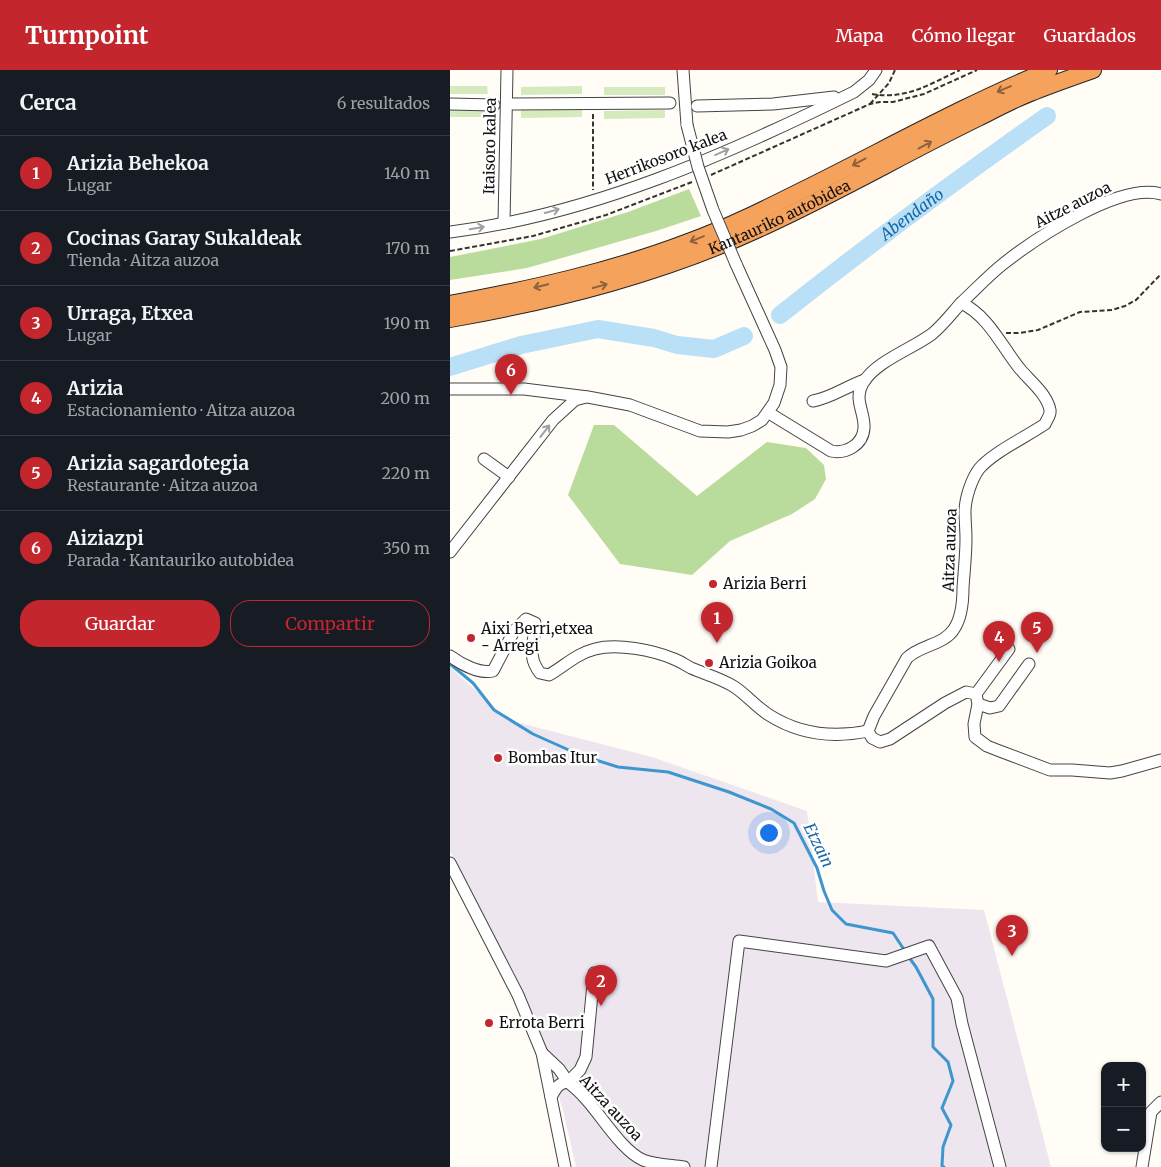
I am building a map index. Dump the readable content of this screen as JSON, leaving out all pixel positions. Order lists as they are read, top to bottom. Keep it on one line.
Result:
{"streets":{"highway":["Kantauriko autobidea"],"street":["Itaisoro kalea","Herrikosoro kalea","Aitze auzoa","Aitza auzoa"]},"crossings":[["Itaisoro kalea","Herrikosoro kalea"],["Aitze auzoa","Aitza auzoa"]],"water":["Abendaño","Etzain"],"places":["Arizia Berri","Aixi Berri,etxea - Arregi","Arizia Goikoa","Bombas Itur","Errota Berri"],"page":{"header":"Turnpoint","nav":["Mapa","Cómo llegar","Guardados"],"heading":["Cerca","6 resultados"],"list":[{"mark":"1","name":"Arizia Behekoa","note":"Lugar","value":"140 m"},{"mark":"2","name":"Cocinas Garay Sukaldeak","note":"Tienda · Aitza auzoa","value":"170 m"},{"mark":"3","name":"Urraga, Etxea","note":"Lugar","value":"190 m"},{"mark":"4","name":"Arizia","note":"Estacionamiento · Aitza auzoa","value":"200 m"},{"mark":"5","name":"Arizia sagardotegia","note":"Restaurante · Aitza auzoa","value":"220 m"},{"mark":"6","name":"Aiziazpi","note":"Parada · Kantauriko autobidea","value":"350 m"}],"pins":["6","1","5","4","3","2"],"buttons":["Guardar","Compartir"],"map_buttons":["+","−"]}}
